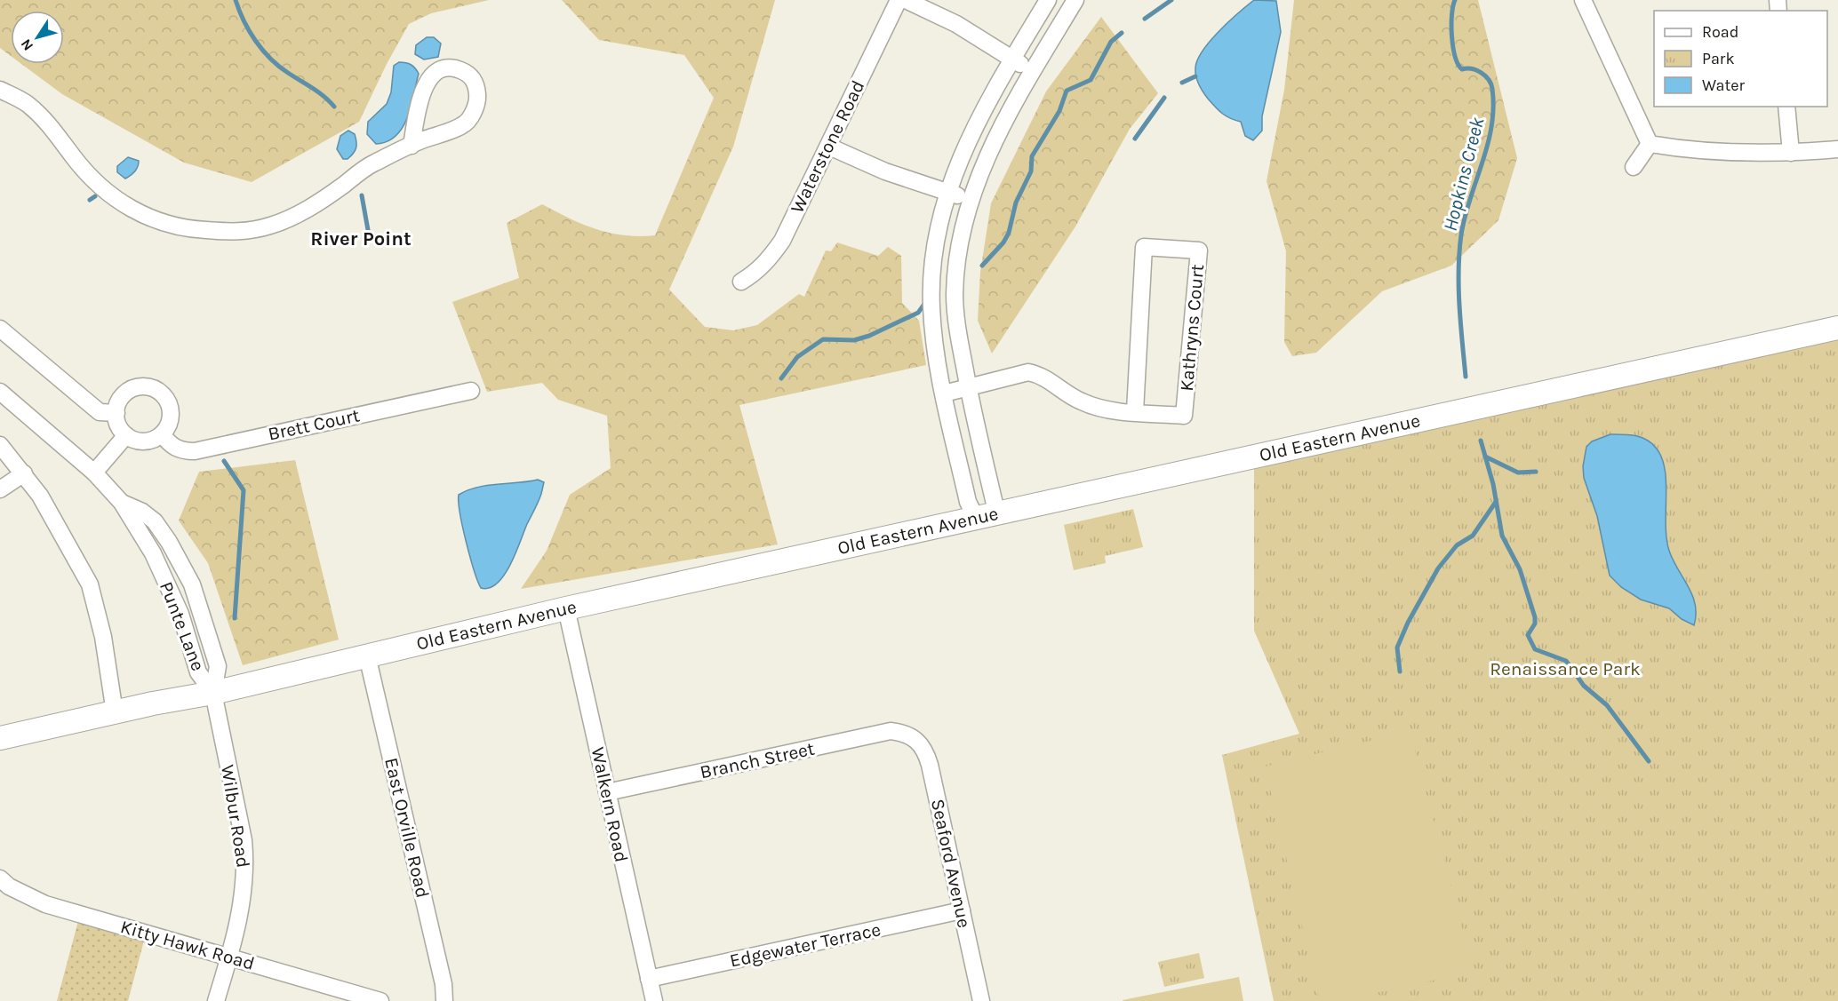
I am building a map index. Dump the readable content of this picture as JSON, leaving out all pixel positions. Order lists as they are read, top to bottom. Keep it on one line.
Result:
{"streets":{"street":["Waterstone Road","Kathryns Court","Brett Court","Old Eastern Avenue","Punte Lane","Branch Street","Walkern Road","Wilbur Road","East Orville Road","Seaford Avenue","Kitty Hawk Road","Edgewater Terrace"]},"crossings":[["Old Eastern Avenue","Punte Lane"],["Old Eastern Avenue","Walkern Road"],["Old Eastern Avenue","Wilbur Road"],["Old Eastern Avenue","East Orville Road"],["Punte Lane","Wilbur Road"],["Branch Street","Walkern Road"],["Branch Street","Seaford Avenue"],["Walkern Road","Edgewater Terrace"],["Wilbur Road","Kitty Hawk Road"],["Seaford Avenue","Edgewater Terrace"]],"districts":["River Point"],"water":["Hopkins Creek"],"parks":["Renaissance Park"],"legend":["Road","Park","Water"],"north":"bottom left"}
